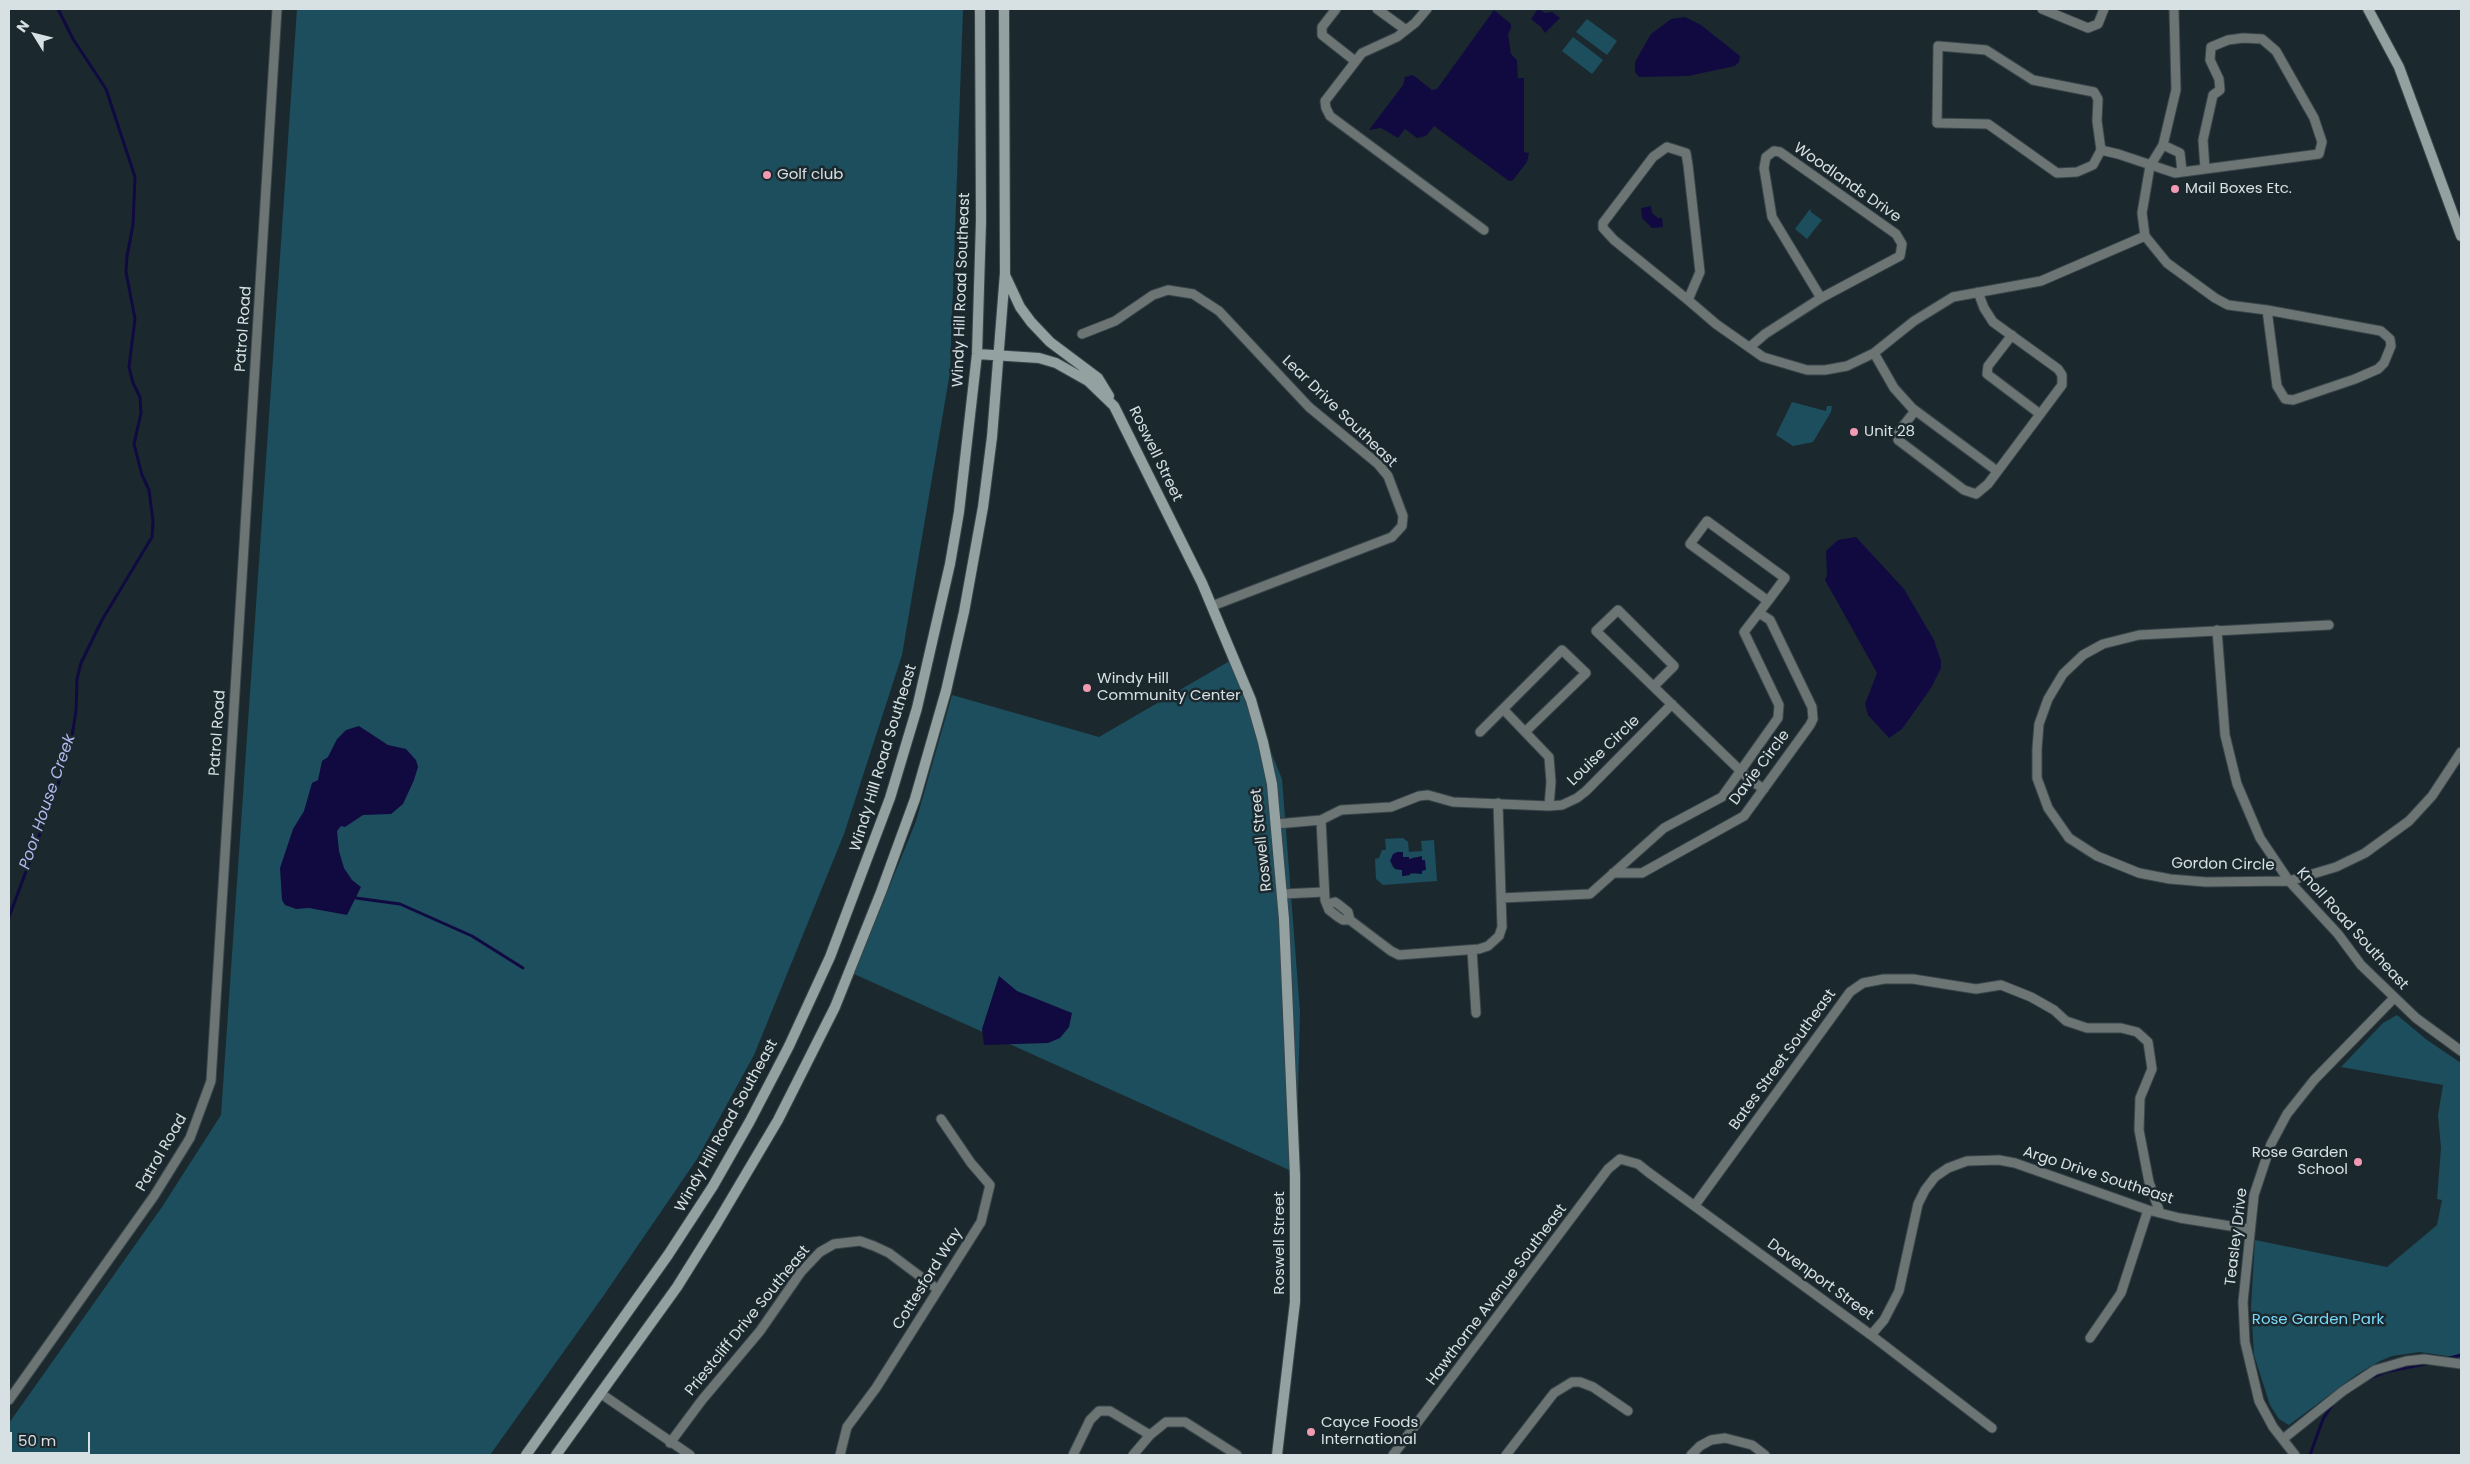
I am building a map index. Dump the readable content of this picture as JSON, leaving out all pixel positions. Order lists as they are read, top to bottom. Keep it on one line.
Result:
{"streets":{"main road":["Windy Hill Road Southeast","Roswell Street"],"street":["Woodlands Drive","Patrol Road","Lear Drive Southeast","Louise Circle","Davie Circle","Gordon Circle","Knoll Road Southeast","Bates Street Southeast","Argo Drive Southeast","Teasley Drive","Cottesford Way","Davenport Street","Hawthorne Avenue Southeast","Priestcliff Drive Southeast"]},"crossings":[["Windy Hill Road Southeast","Roswell Street"],["Lear Drive Southeast","Roswell Street"],["Roswell Street","Louise Circle"],["Gordon Circle","Knoll Road Southeast"],["Knoll Road Southeast","Teasley Drive"],["Bates Street Southeast","Argo Drive Southeast"],["Bates Street Southeast","Davenport Street"],["Argo Drive Southeast","Teasley Drive"],["Argo Drive Southeast","Davenport Street"],["Cottesford Way","Priestcliff Drive Southeast"],["Davenport Street","Hawthorne Avenue Southeast"]],"water":["Poor House Creek"],"parks":["Rose Garden Park"],"places":["Golf club","Mail Boxes Etc.","Unit 28","Windy Hill Community Center","Rose Garden School","Cayce Foods International"],"scale_bar":"50 m","north":"top left"}
